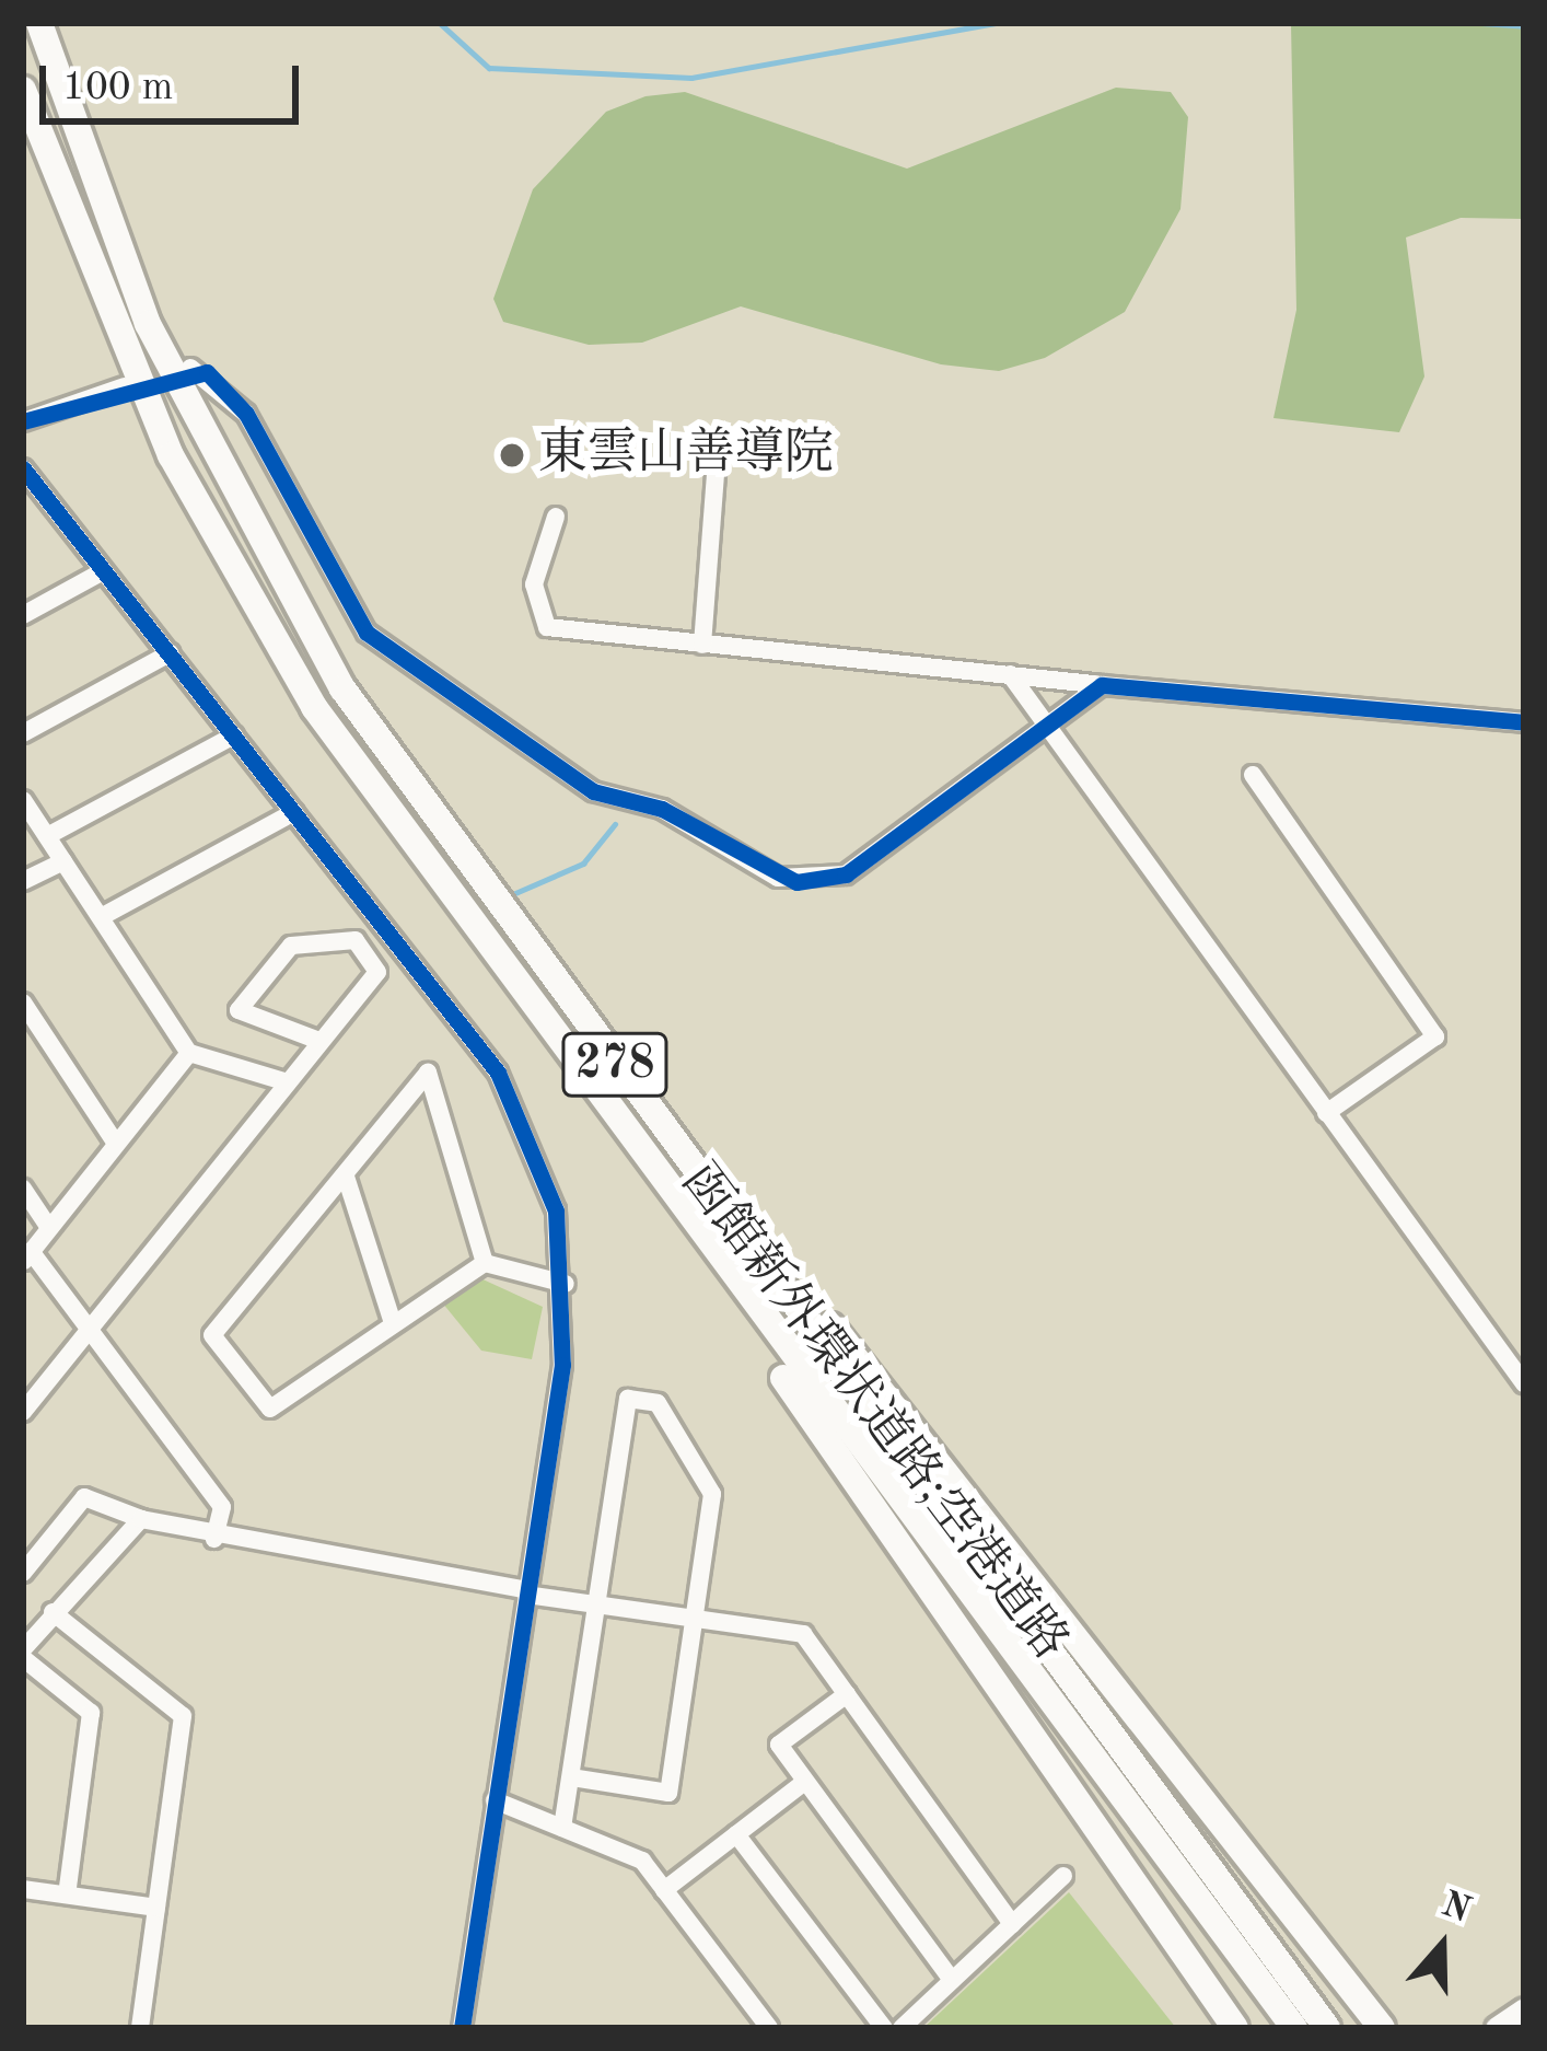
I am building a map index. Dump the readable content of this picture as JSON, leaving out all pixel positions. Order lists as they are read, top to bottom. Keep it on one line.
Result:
{"streets":{"highway":["278","函館新外環状道路;空港道路"]},"places":["東雲山善導院"],"scale_bar":"100 m","north":"top"}
